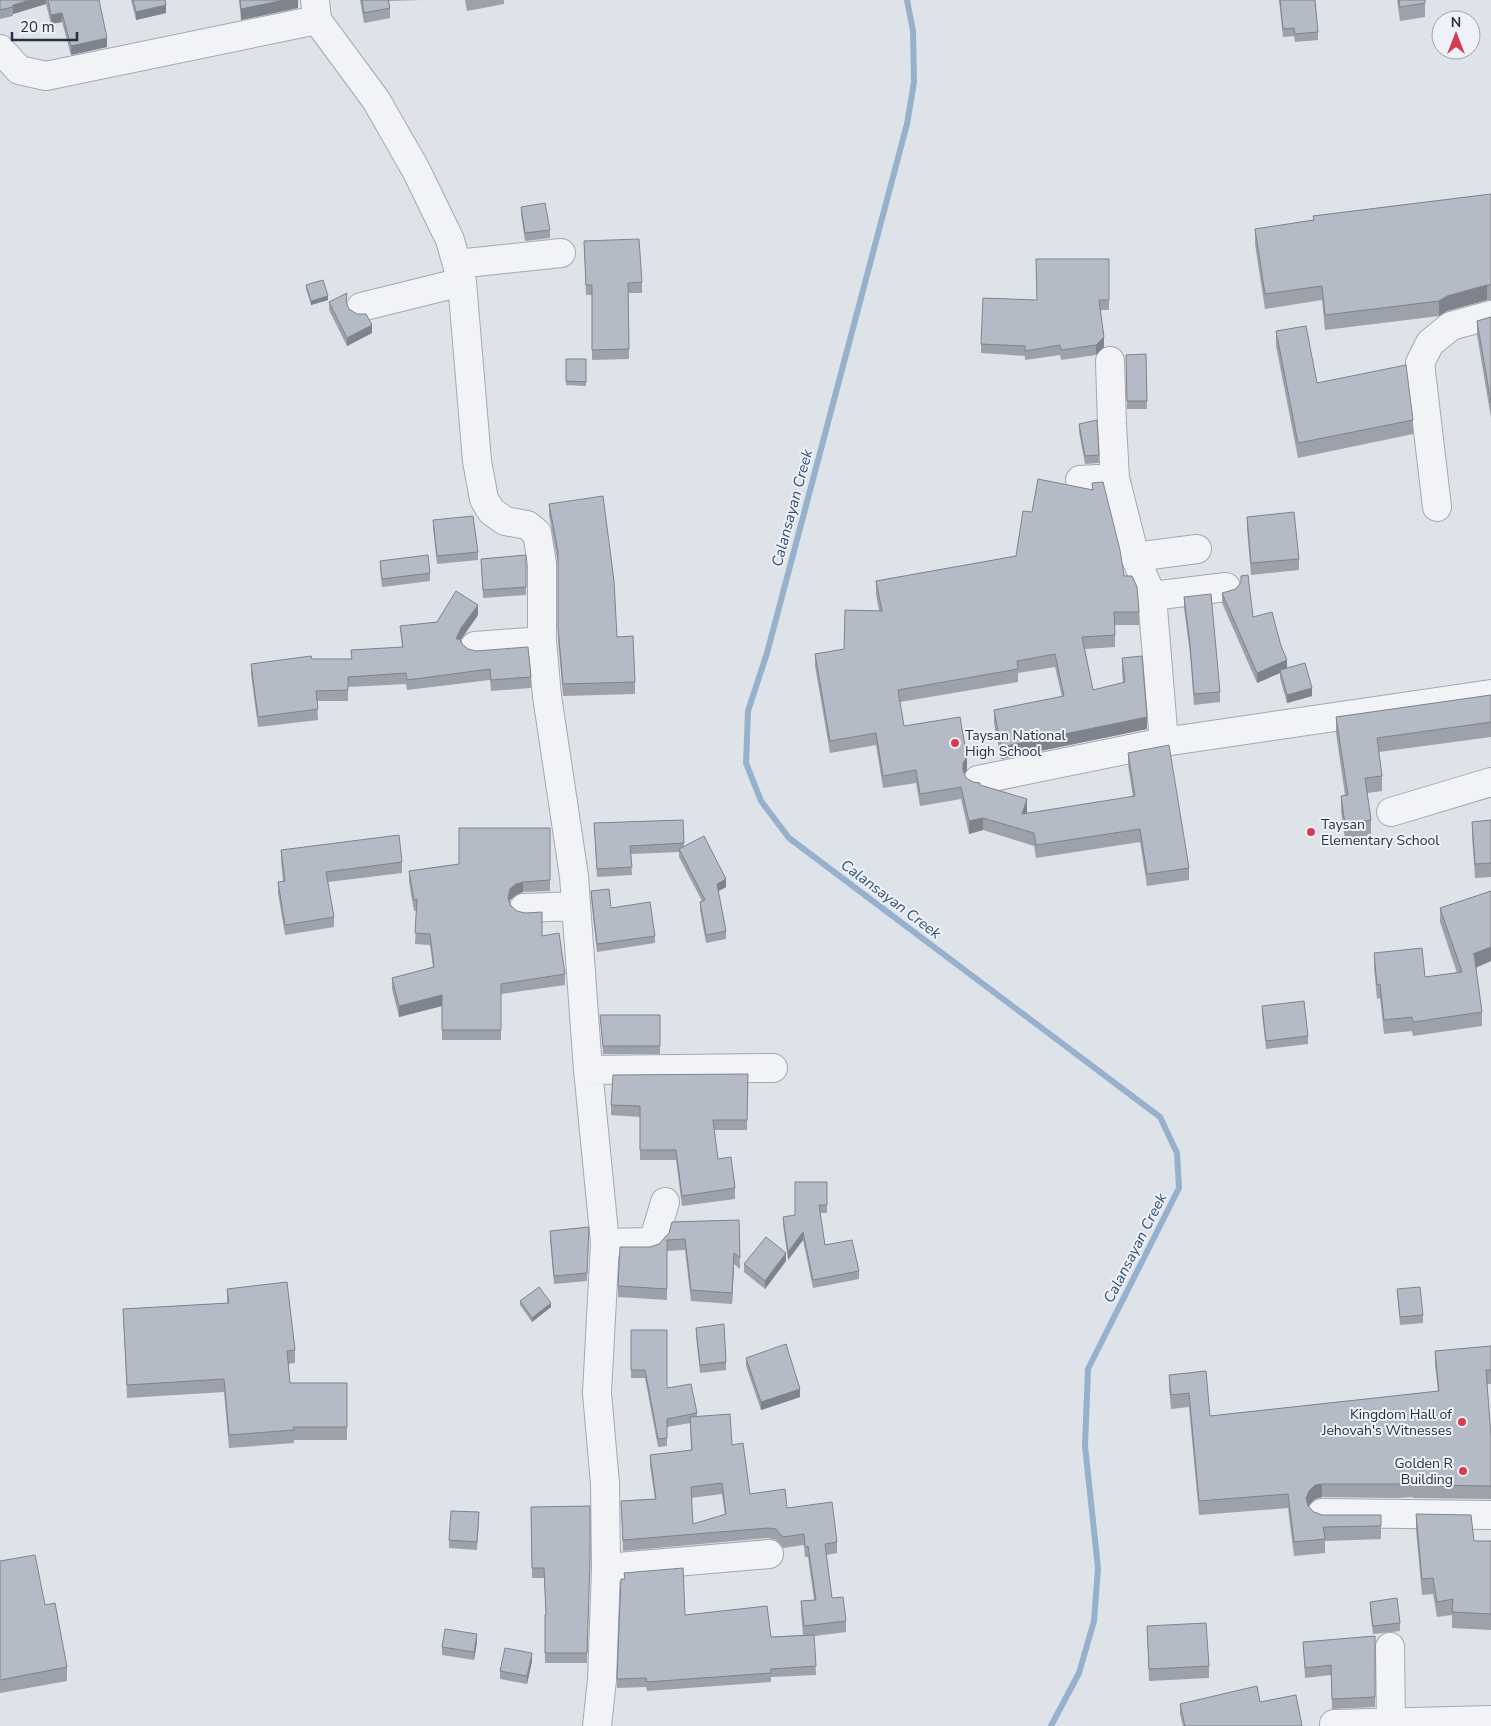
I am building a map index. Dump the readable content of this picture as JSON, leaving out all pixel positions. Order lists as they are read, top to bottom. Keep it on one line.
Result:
{"water":["Calansayan Creek"],"places":["Taysan National High School","Taysan Elementary School","Kingdom Hall of Jehovah's Witnesses","Golden R Building"],"scale_bar":"20 m","north":"top"}
